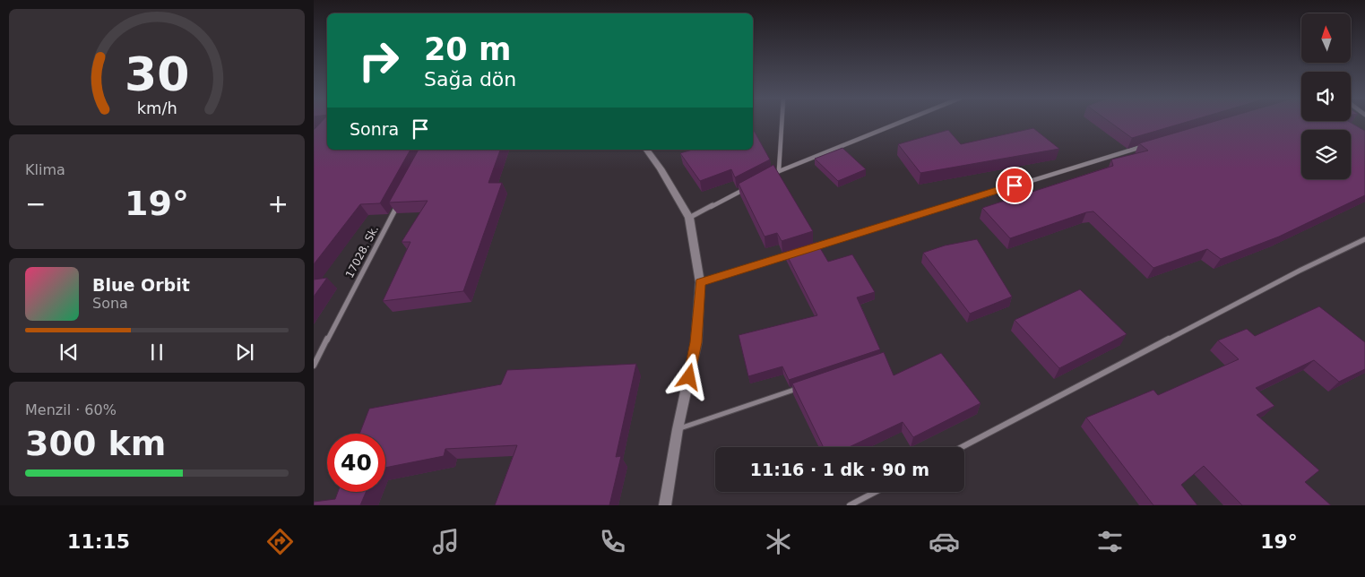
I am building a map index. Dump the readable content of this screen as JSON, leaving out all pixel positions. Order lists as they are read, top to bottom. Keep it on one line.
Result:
{"streets":{"street":["17028. Sk."]},"north":"top","page":{"turn":["20 m","Sağa dön"],"then":"Sonra","tile":["Klima",["Menzil · 60%","300 km"]],"heat":["−","19°","+"],"song":["Blue Orbit","Sona"],"limit":"40","trip":"11:16 · 1 dk · 90 m","tabs":["11:15","19°"],"gauge":["30","km/h"]}}
